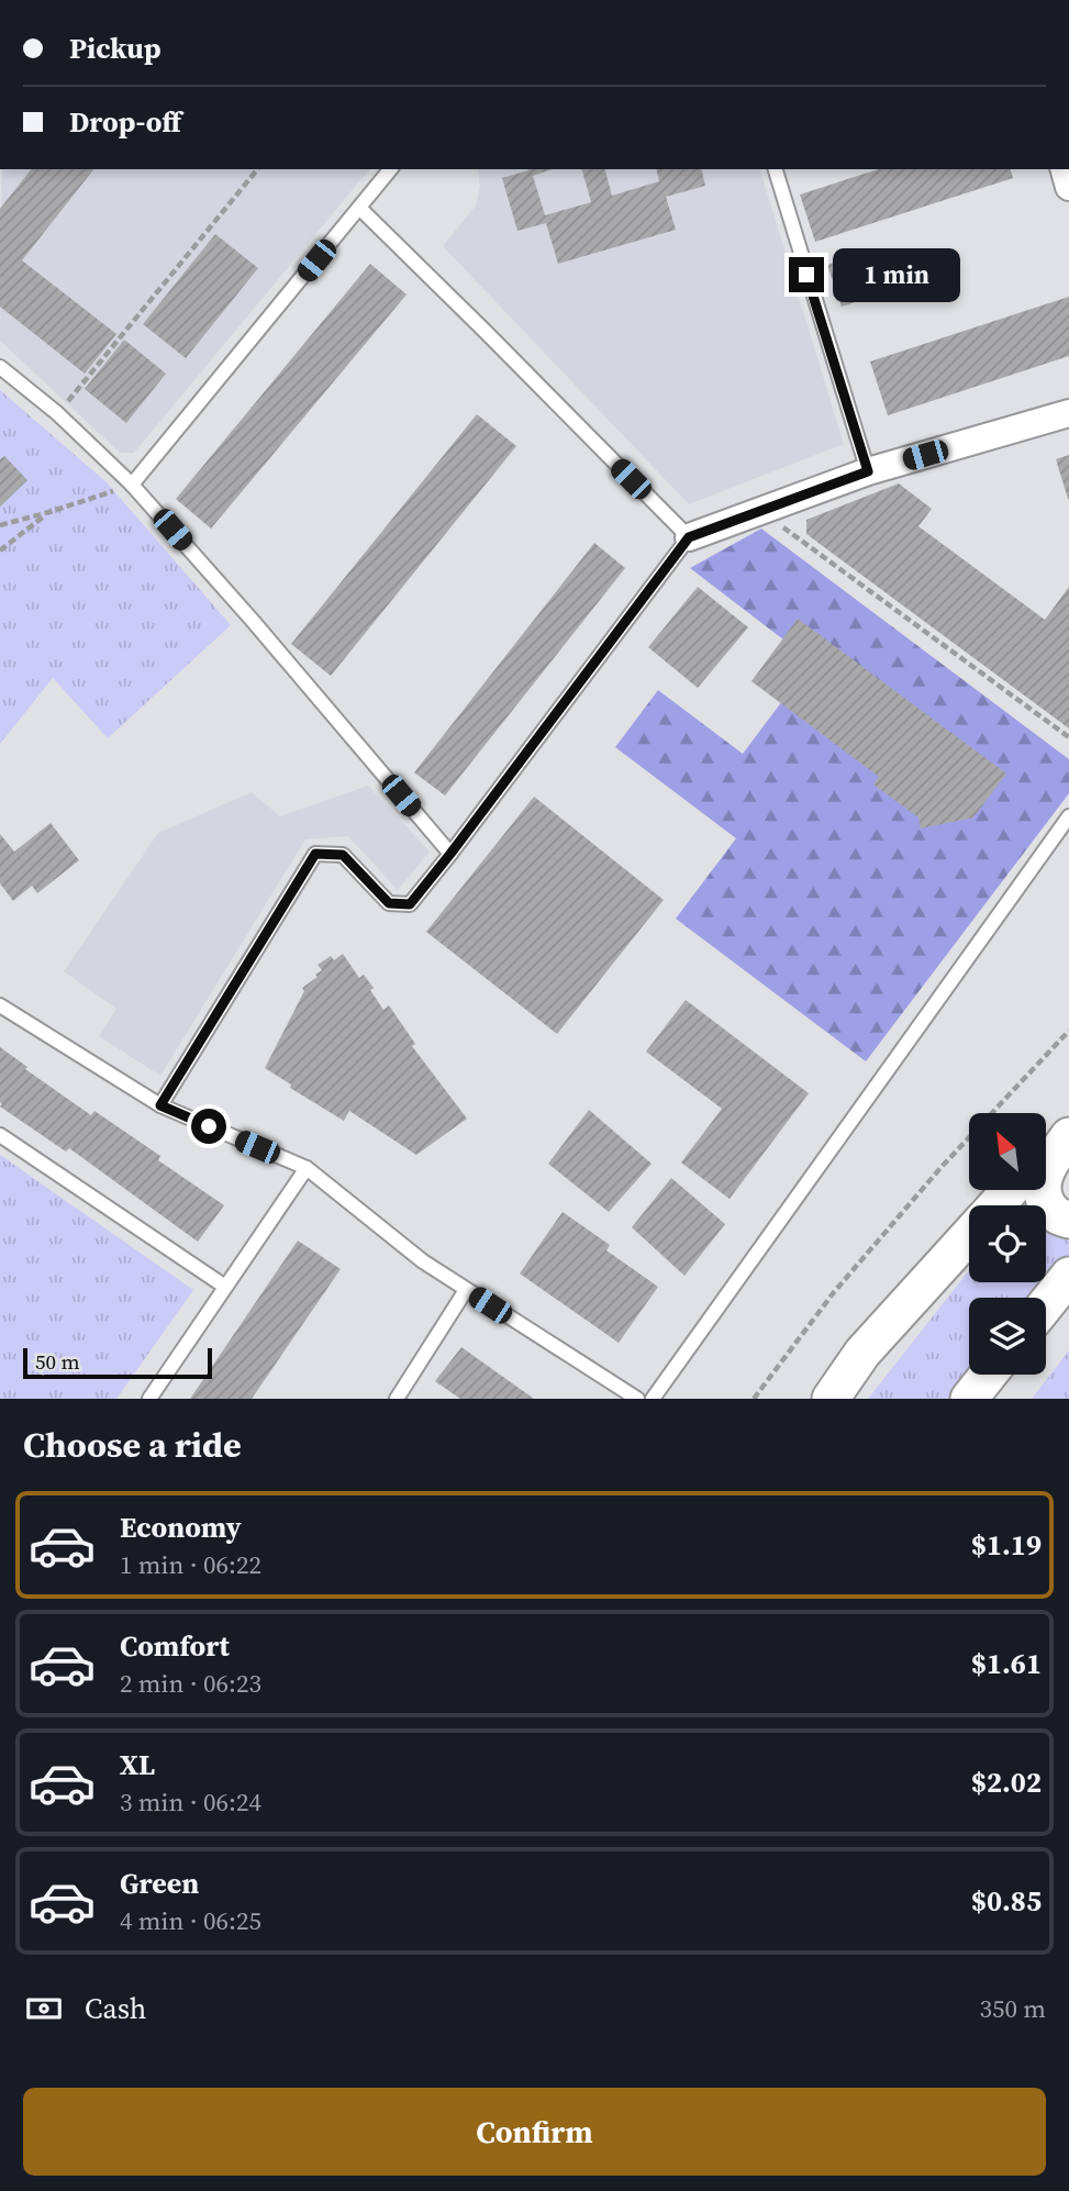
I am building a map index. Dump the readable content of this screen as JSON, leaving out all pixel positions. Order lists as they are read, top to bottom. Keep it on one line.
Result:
{"scale_bar":"50 m","north":"top left","page":{"banner":["Pickup","Drop-off"],"bubble":"1 min","scale":"50 m","heading":"Choose a ride","list":[{"name":"Economy","note":"1 min · 06:22","value":"$1.19"},{"name":"Comfort","note":"2 min · 06:23","value":"$1.61"},{"name":"XL","note":"3 min · 06:24","value":"$2.02"},{"name":"Green","note":"4 min · 06:25","value":"$0.85"}],"pay":["Cash","350 m"],"buttons":"Confirm"}}
